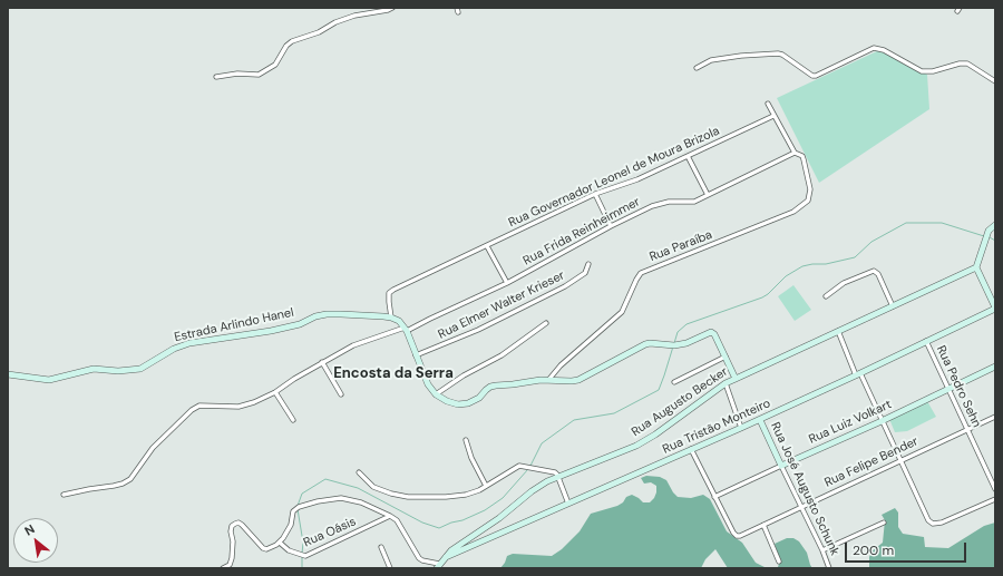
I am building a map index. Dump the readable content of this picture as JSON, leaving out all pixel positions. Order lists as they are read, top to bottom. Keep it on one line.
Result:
{"streets":{"street":["Rua Governador Leonel de Moura Brizola","Rua Frida Reinheimmer","Rua Paraíba","Rua Elmer Walter Krieser","Estrada Arlindo Hanel","Rua Pedro Sehn","Rua Augusto Becker","Rua Luiz Volkart","Rua Tristão Monteiro","Rua Felipe Bender","Rua José Augusto Schunk","Rua Oásis"]},"crossings":[["Rua Governador Leonel de Moura Brizola","Estrada Arlindo Hanel"],["Rua Frida Reinheimmer","Rua Paraíba"],["Rua Pedro Sehn","Rua Luiz Volkart"],["Rua Pedro Sehn","Rua Tristão Monteiro"],["Rua Pedro Sehn","Rua Felipe Bender"],["Rua Augusto Becker","Rua Tristão Monteiro"],["Rua Luiz Volkart","Rua Felipe Bender"],["Rua Luiz Volkart","Rua José Augusto Schunk"],["Rua Tristão Monteiro","Rua José Augusto Schunk"],["Rua Felipe Bender","Rua José Augusto Schunk"]],"districts":["Encosta da Serra"],"scale_bar":"200 m","north":"top left"}
